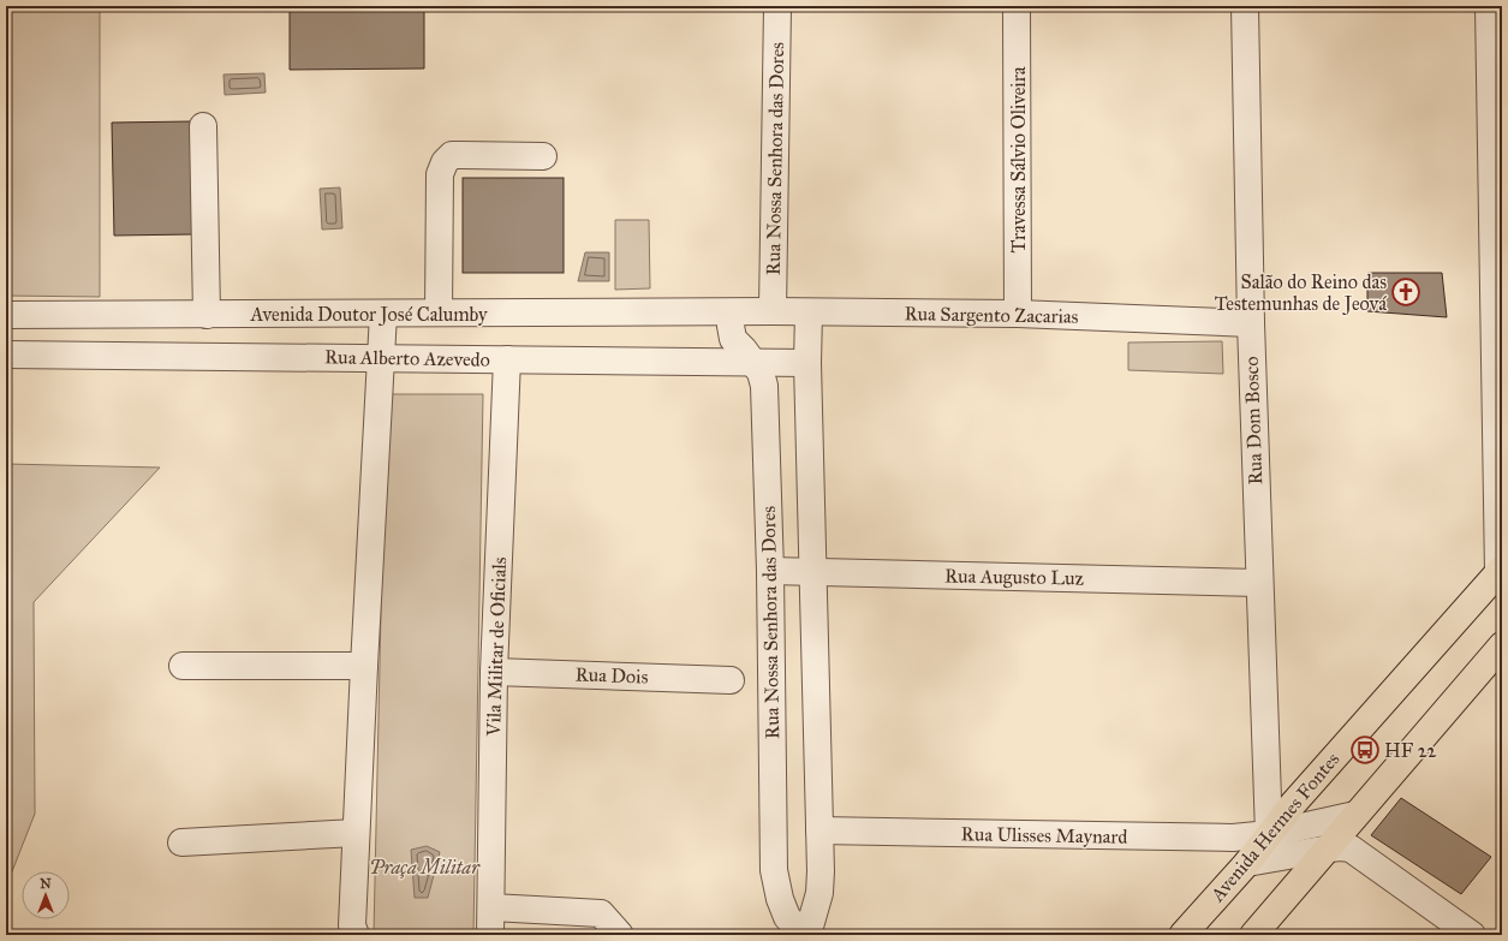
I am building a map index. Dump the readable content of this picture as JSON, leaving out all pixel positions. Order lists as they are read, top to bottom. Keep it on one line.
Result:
{"streets":{"main road":["Avenida Hermes Fontes"],"street":["Rua Nossa Senhora das Dores","Travessa Sálvio Oliveira","Avenida Doutor José Calumby","Rua Sargento Zacarias","Rua Alberto Azevedo","Rua Dom Bosco","Rua Augusto Luz","Vila Militar de Oficials","Rua Dois","Rua Ulisses Maynard"]},"crossings":[["Rua Nossa Senhora das Dores","Avenida Doutor José Calumby"],["Rua Nossa Senhora das Dores","Rua Sargento Zacarias"],["Rua Nossa Senhora das Dores","Rua Alberto Azevedo"],["Rua Nossa Senhora das Dores","Rua Augusto Luz"],["Travessa Sálvio Oliveira","Rua Sargento Zacarias"],["Avenida Doutor José Calumby","Rua Sargento Zacarias"],["Rua Sargento Zacarias","Rua Dom Bosco"],["Rua Alberto Azevedo","Vila Militar de Oficials"],["Rua Dom Bosco","Rua Augusto Luz"],["Rua Dom Bosco","Avenida Hermes Fontes"],["Rua Dom Bosco","Rua Ulisses Maynard"],["Vila Militar de Oficials","Rua Dois"],["Avenida Hermes Fontes","Rua Ulisses Maynard"]],"parks":["Praça Militar"],"places":{"church":["Salão do Reino das Testemunhas de Jeová"],"bus stop":["HF 22"]},"north":"top"}
